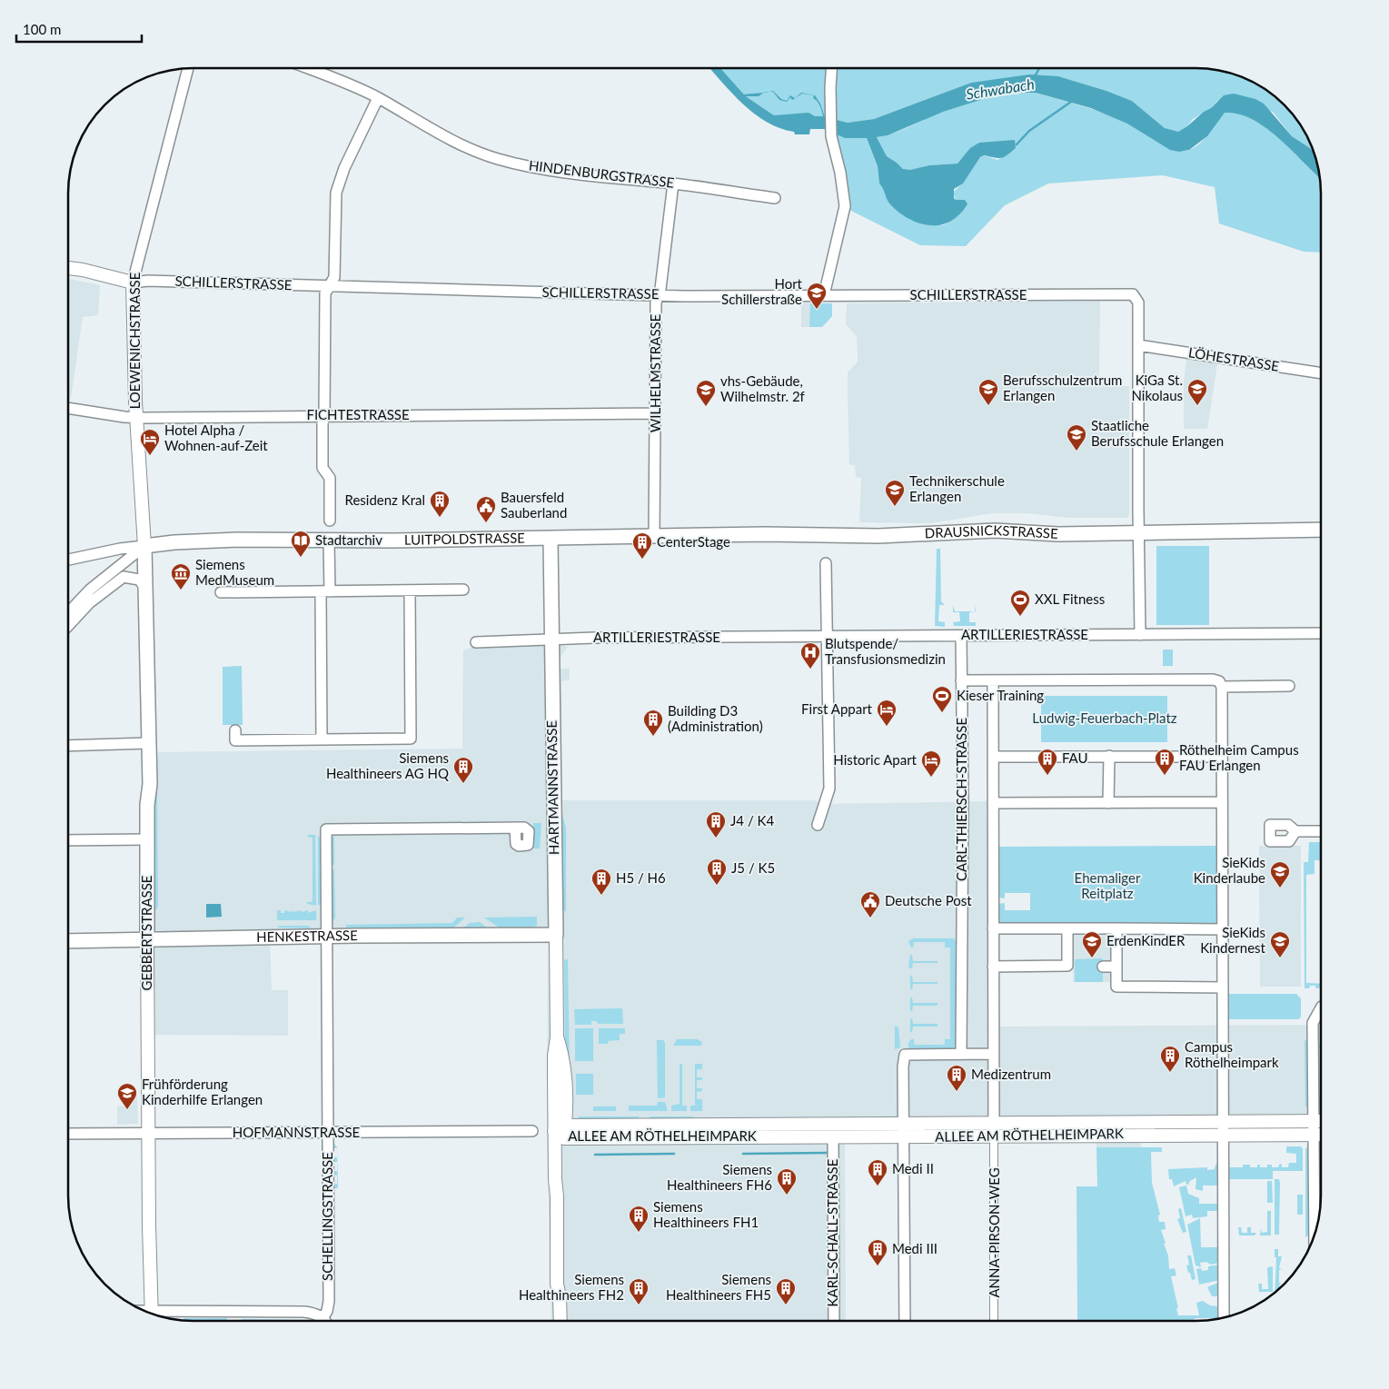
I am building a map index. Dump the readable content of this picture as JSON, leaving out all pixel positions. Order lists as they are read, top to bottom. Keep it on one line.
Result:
{"streets":{"main road":["DRAUSNICKSTRASSE","LUITPOLDSTRASSE","HARTMANNSTRASSE","GEBBERTSTRASSE","HENKESTRASSE"],"street":["HINDENBURGSTRASSE","SCHILLERSTRASSE","LOEWENICHSTRASSE","LÖHESTRASSE","WILHELMSTRASSE","FICHTESTRASSE","ARTILLERIESTRASSE","CARL-THIERSCH-STRASSE","HOFMANNSTRASSE","ALLEE AM RÖTHELHEIMPARK","SCHELLINGSTRASSE","KARL-SCHALL-STRASSE","ANNA-PIRSON-WEG"]},"crossings":[["HINDENBURGSTRASSE","WILHELMSTRASSE"],["SCHILLERSTRASSE","LOEWENICHSTRASSE"],["SCHILLERSTRASSE","LÖHESTRASSE"],["SCHILLERSTRASSE","WILHELMSTRASSE"],["LOEWENICHSTRASSE","FICHTESTRASSE"],["LOEWENICHSTRASSE","LUITPOLDSTRASSE"],["LOEWENICHSTRASSE","GEBBERTSTRASSE"],["WILHELMSTRASSE","FICHTESTRASSE"],["WILHELMSTRASSE","DRAUSNICKSTRASSE"],["WILHELMSTRASSE","LUITPOLDSTRASSE"],["DRAUSNICKSTRASSE","LUITPOLDSTRASSE"],["LUITPOLDSTRASSE","HARTMANNSTRASSE"],["LUITPOLDSTRASSE","GEBBERTSTRASSE"],["ARTILLERIESTRASSE","HARTMANNSTRASSE"],["ARTILLERIESTRASSE","CARL-THIERSCH-STRASSE"],["HARTMANNSTRASSE","HENKESTRASSE"],["HARTMANNSTRASSE","ALLEE AM RÖTHELHEIMPARK"],["GEBBERTSTRASSE","HENKESTRASSE"],["GEBBERTSTRASSE","HOFMANNSTRASSE"],["HENKESTRASSE","SCHELLINGSTRASSE"],["HOFMANNSTRASSE","SCHELLINGSTRASSE"],["ALLEE AM RÖTHELHEIMPARK","KARL-SCHALL-STRASSE"],["ALLEE AM RÖTHELHEIMPARK","ANNA-PIRSON-WEG"]],"water":["Schwabach"],"parks":["Ludwig-Feuerbach-Platz","Ehemaliger Reitplatz"],"places":{"school or university":["Hort Schillerstraße","Berufsschulzentrum Erlangen","KiGa St. Nikolaus","vhs-Gebäude, Wilhelmstr. 2f","Staatliche Berufsschule Erlangen","Technikerschule Erlangen","SieKids Kinderlaube","ErdenKindER","SieKids Kindernest","Frühförderung Kinderhilfe Erlangen"],"hotel":["Hotel Alpha / Wohnen-auf-Zeit","First Appart","Historic Apart"],"building":["Residenz Kral","CenterStage","Building D3 (Administration)","FAU","Röthelheim Campus FAU Erlangen","Siemens Healthineers AG HQ","J4 / K4","J5 / K5","H5 / H6","Campus Röthelheimpark","Medizentrum","Medi II","Siemens Healthineers FH6","Siemens Healthineers FH1","Medi III","Siemens Healthineers FH2","Siemens Healthineers FH5"],"public building":["Bauersfeld Sauberland","Deutsche Post"],"library":["Stadtarchiv"],"museum":["Siemens MedMuseum"],"sports":["XXL Fitness","Kieser Training"],"hospital":["Blutspende/ Transfusionsmedizin"]},"scale_bar":"100 m"}
